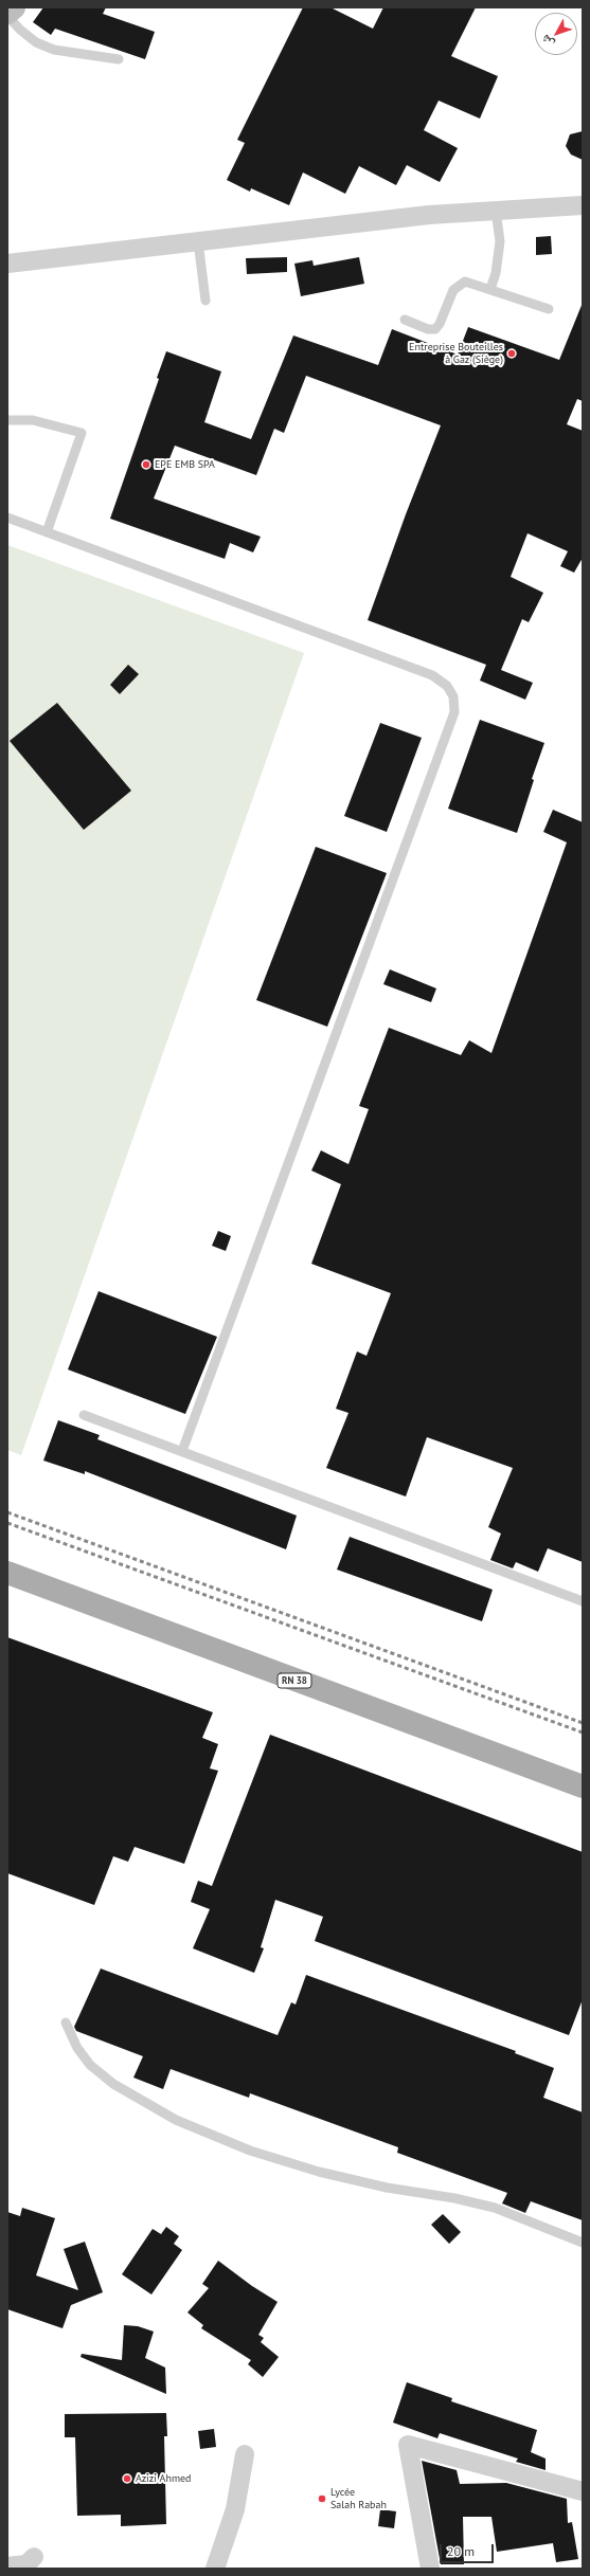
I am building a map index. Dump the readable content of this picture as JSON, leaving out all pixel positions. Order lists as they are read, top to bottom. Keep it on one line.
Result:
{"streets":{"main road":["RN 38"]},"places":["Entreprise Bouteilles à Gaz (Siège)","EPE EMB SPA","Azizi Ahmed","Lycée Salah Rabah"],"scale_bar":"20 m","north":"bottom left"}
